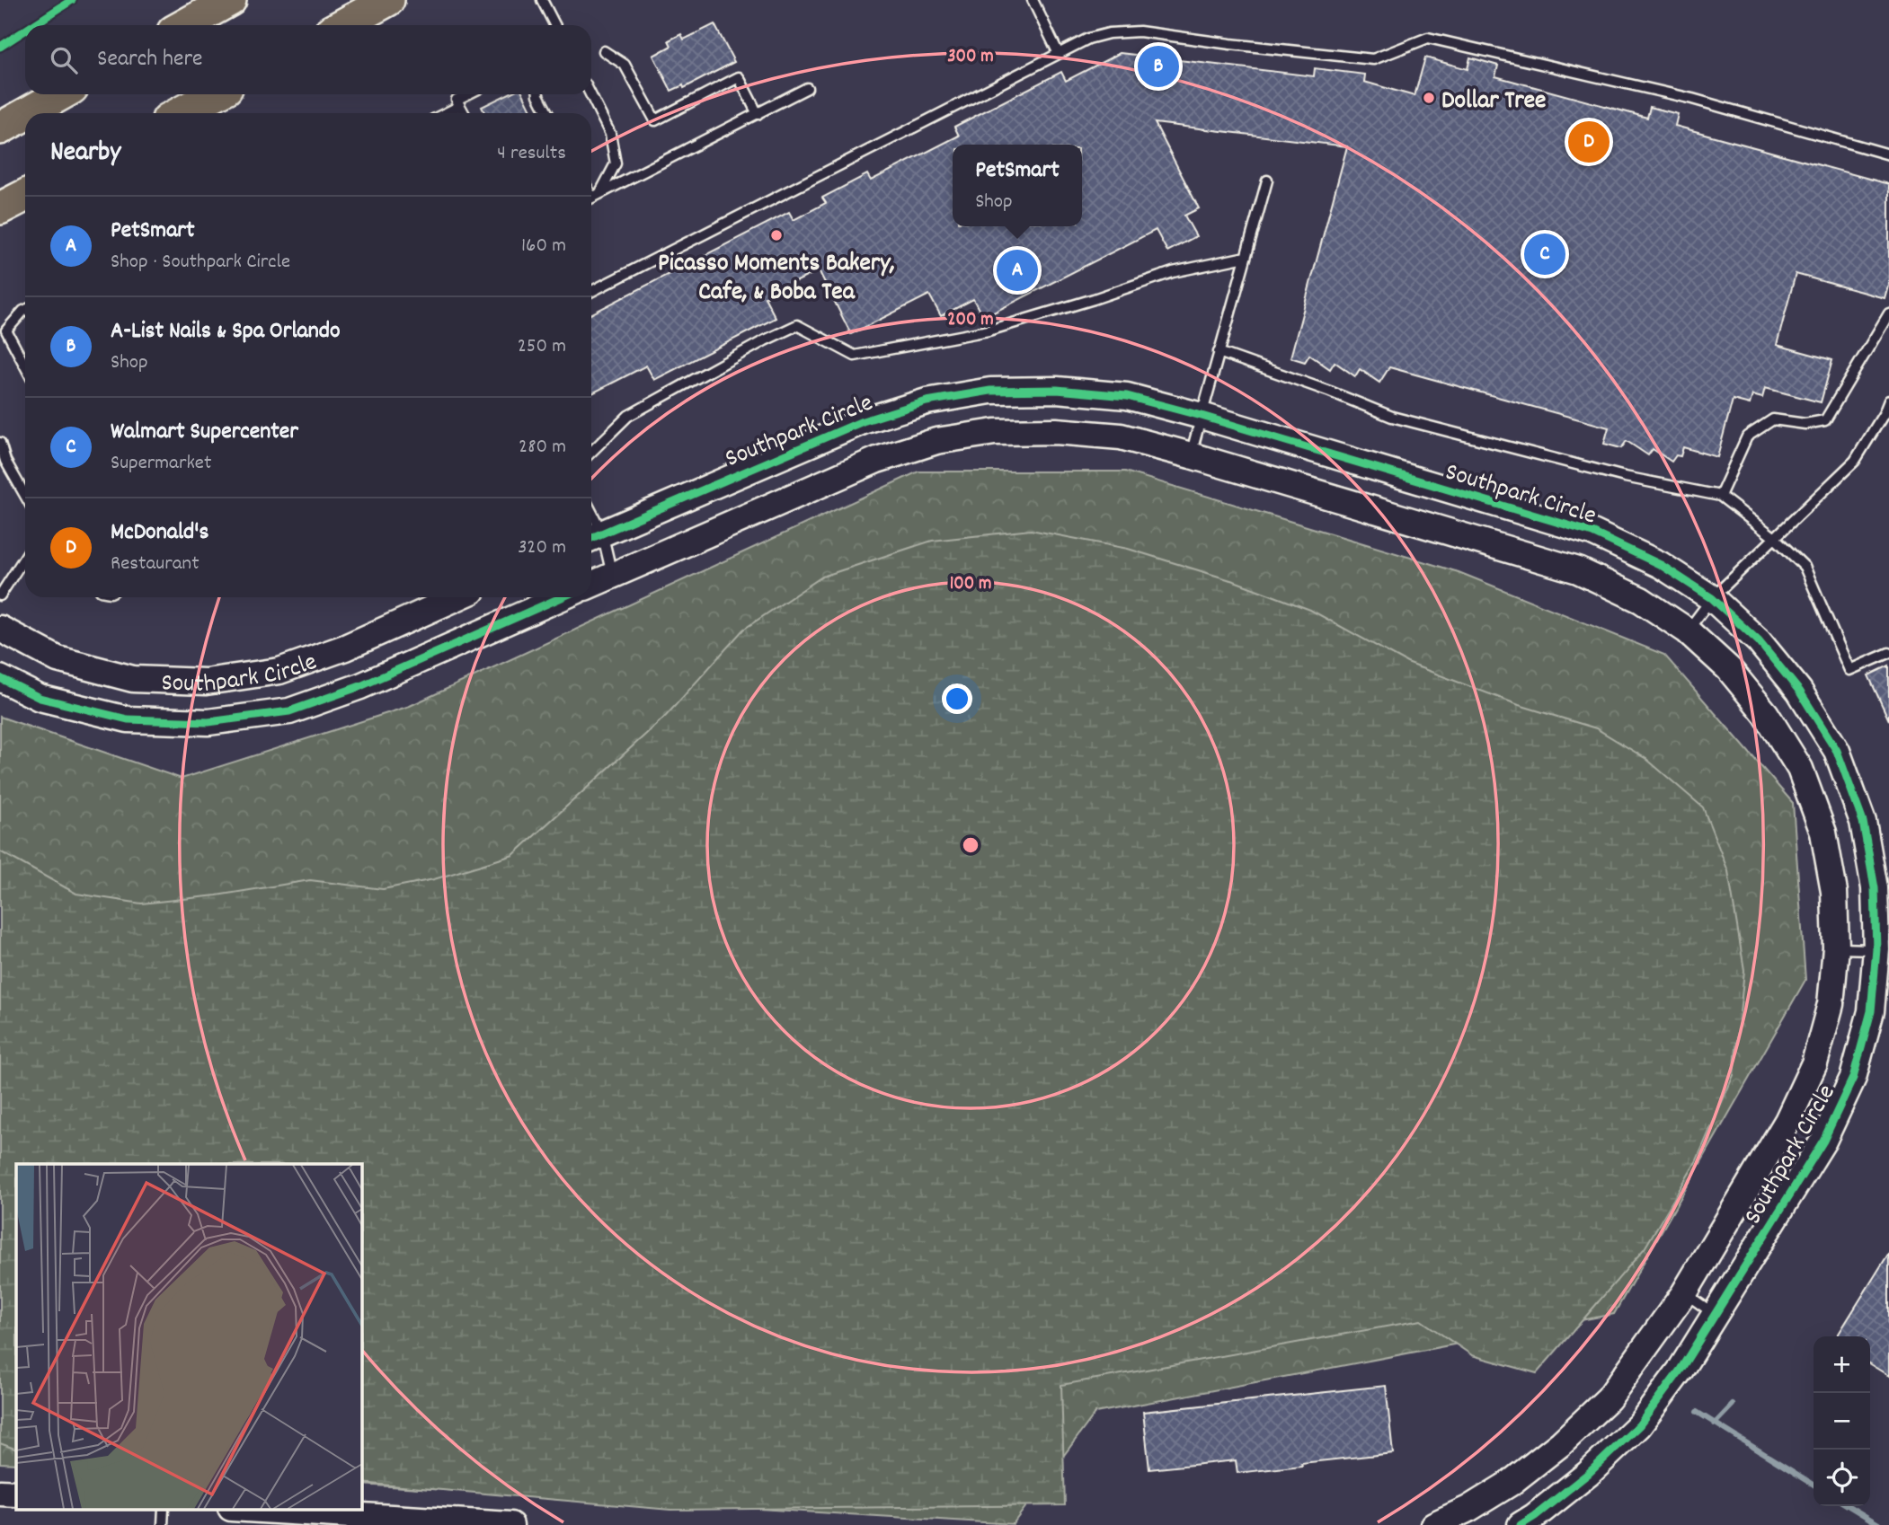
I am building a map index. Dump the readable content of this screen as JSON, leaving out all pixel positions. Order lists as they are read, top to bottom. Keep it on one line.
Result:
{"streets":{"street":["Southpark Circle"]},"places":["Dollar Tree","Picasso Moments Bakery, Cafe, & Boba Tea"],"page":{"search":"Search here","pins":["B","D","C","A"],"heading":["Nearby","4 results"],"popup":["PetSmart","Shop"],"list":[{"mark":"A","name":"PetSmart","note":"Shop · Southpark Circle","value":"160 m"},{"mark":"B","name":"A-List Nails & Spa Orlando","note":"Shop","value":"250 m"},{"mark":"C","name":"Walmart Supercenter","note":"Supermarket","value":"280 m"},{"mark":"D","name":"McDonald's","note":"Restaurant","value":"320 m"}],"map_buttons":["+","−"]},"rings":["300 m","200 m","100 m"]}
